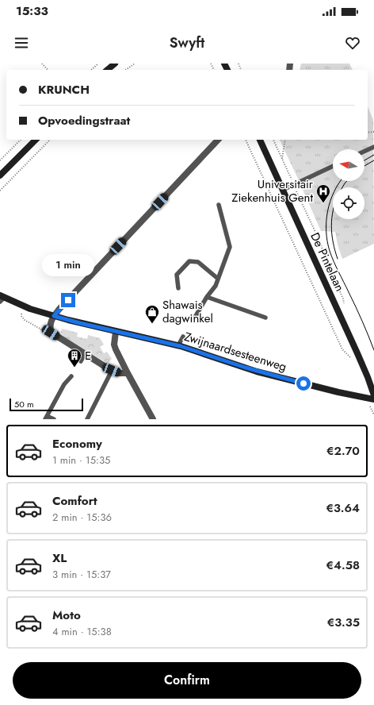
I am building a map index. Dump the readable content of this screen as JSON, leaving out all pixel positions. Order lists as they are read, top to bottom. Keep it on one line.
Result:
{"streets":{"street":["De Pintelaan","Zwijnaardsesteenweg"]},"places":{"hospital":["Universitair Ziekenhuis Gent"],"shop":["Shawais dagwinkel"],"building":["E"]},"scale_bar":"50 m","north":"left","page":{"status":"15:33","header":"Swyft","banner":["KRUNCH","Opvoedingstraat"],"bubble":"1 min","scale":"50 m","list":[{"name":"Economy","note":"1 min · 15:35","value":"€2.70"},{"name":"Comfort","note":"2 min · 15:36","value":"€3.64"},{"name":"XL","note":"3 min · 15:37","value":"€4.58"},{"name":"Moto","note":"4 min · 15:38","value":"€3.35"}],"buttons":"Confirm"}}
